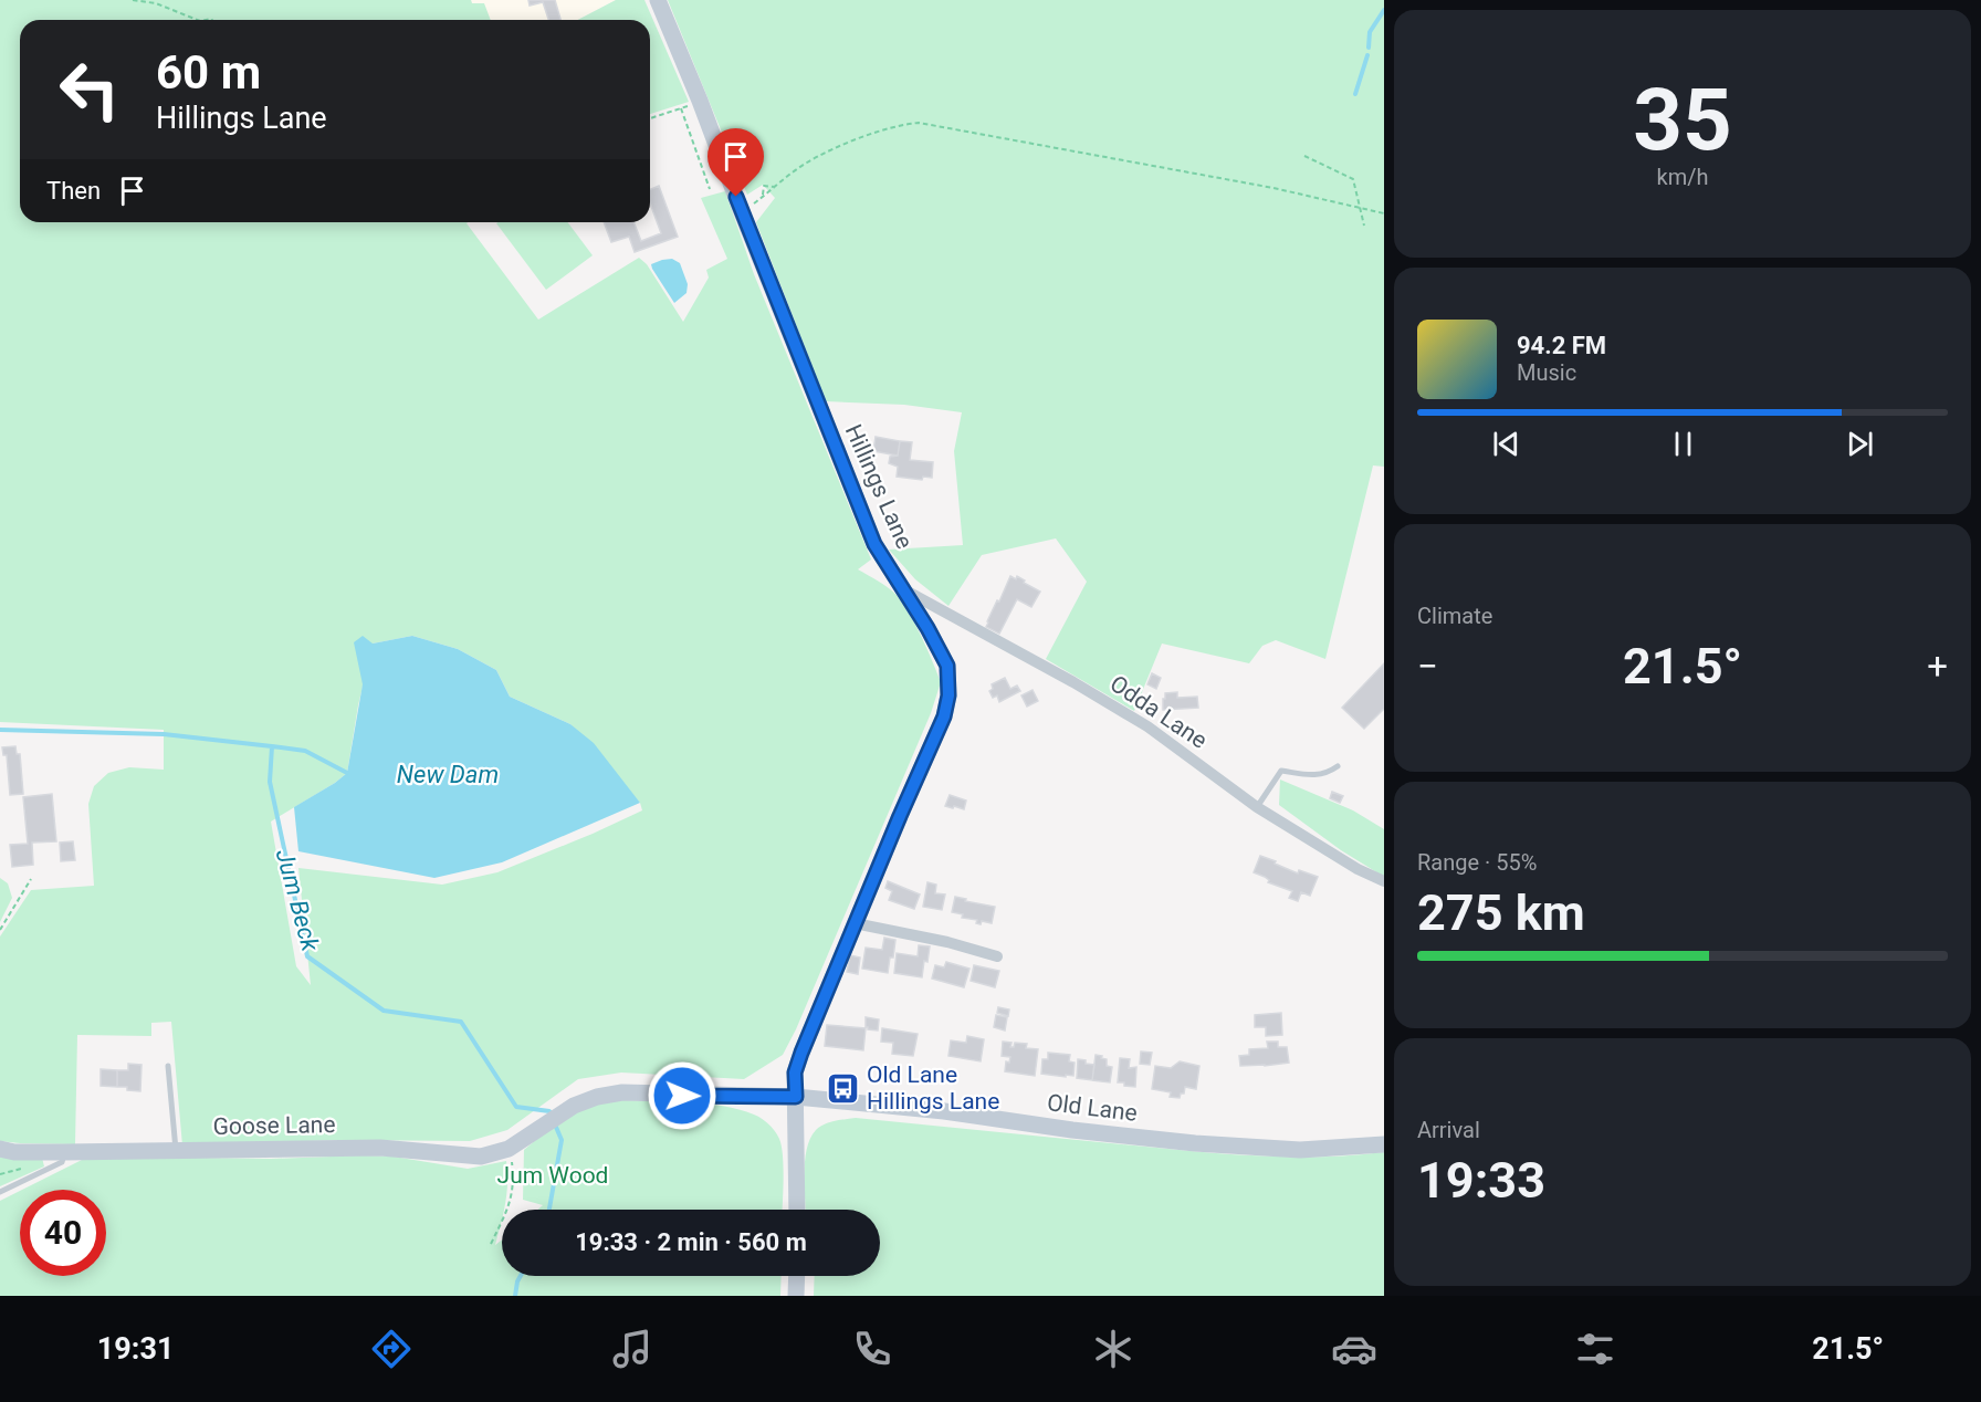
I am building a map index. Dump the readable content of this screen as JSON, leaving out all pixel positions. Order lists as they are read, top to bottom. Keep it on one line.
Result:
{"streets":{"street":["Hillings Lane","Odda Lane","Old Lane","Goose Lane"]},"crossings":[["Hillings Lane","Odda Lane"],["Hillings Lane","Old Lane"],["Hillings Lane","Goose Lane"],["Old Lane","Goose Lane"]],"water":["New Dam","Jum Beck"],"parks":["Jum Wood"],"places":{"bus stop":["Old Lane Hillings Lane"]},"page":{"tile":[["35","km/h"],"Climate",["Range · 55%","275 km"],["Arrival","19:33"]],"turn":["60 m","Hillings Lane"],"then":"Then","song":["94.2 FM","Music"],"heat":["−","21.5°","+"],"limit":"40","trip":"19:33 · 2 min · 560 m","tabs":["19:31","21.5°"]}}
